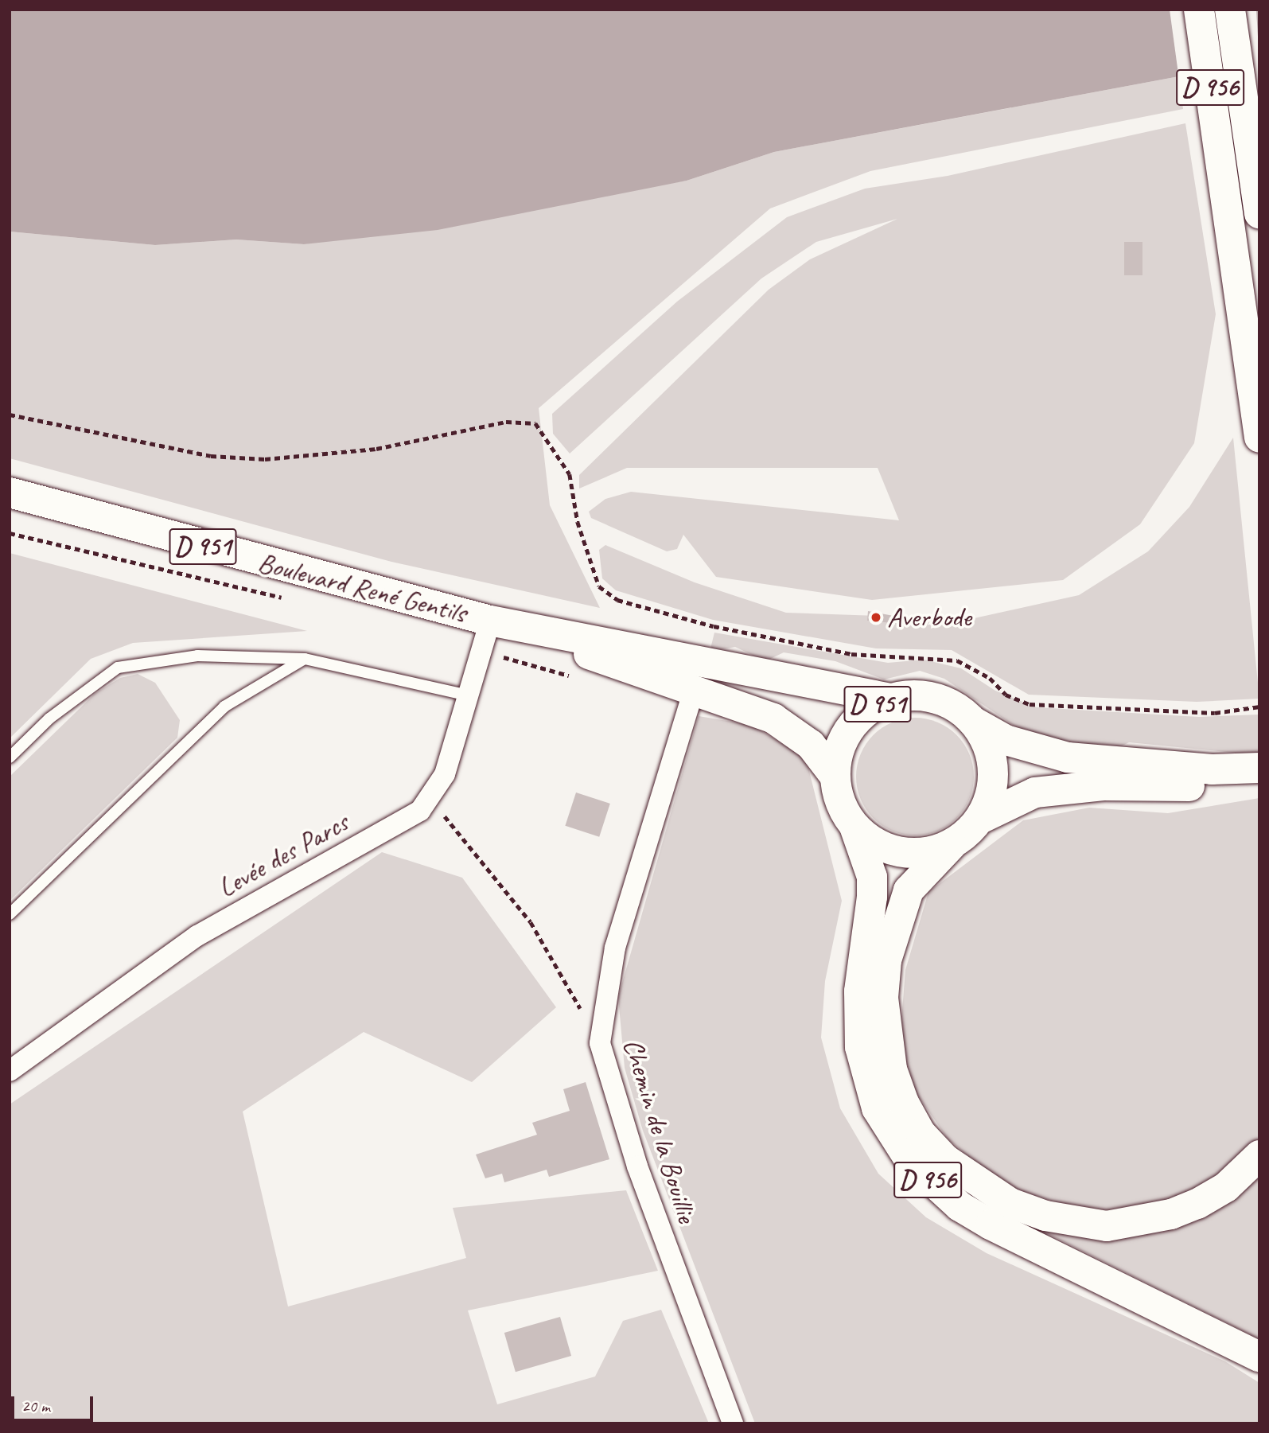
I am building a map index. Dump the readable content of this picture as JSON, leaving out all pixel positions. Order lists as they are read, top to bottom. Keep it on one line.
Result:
{"streets":{"main road":["D 956","D 951","Boulevard René Gentils"],"street":["Levée des Parcs","Chemin de la Bouillie"]},"crossings":[["D 956","D 951"],["D 956","Boulevard René Gentils"],["D 951","Boulevard René Gentils"],["Boulevard René Gentils","Chemin de la Bouillie"]],"places":["Averbode"],"scale_bar":"20 m"}
